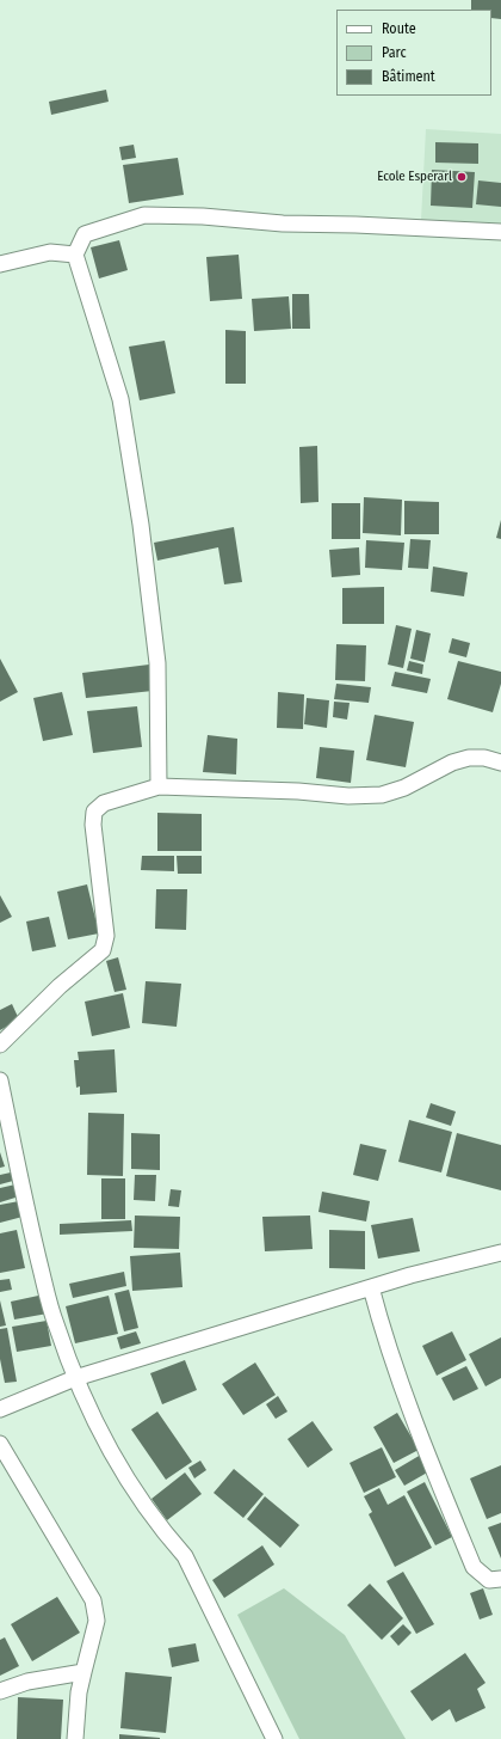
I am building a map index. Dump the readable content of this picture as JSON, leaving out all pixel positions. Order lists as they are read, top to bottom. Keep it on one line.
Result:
{"places":["Ecole Esperarl"],"legend":["Route","Parc","Bâtiment"]}
